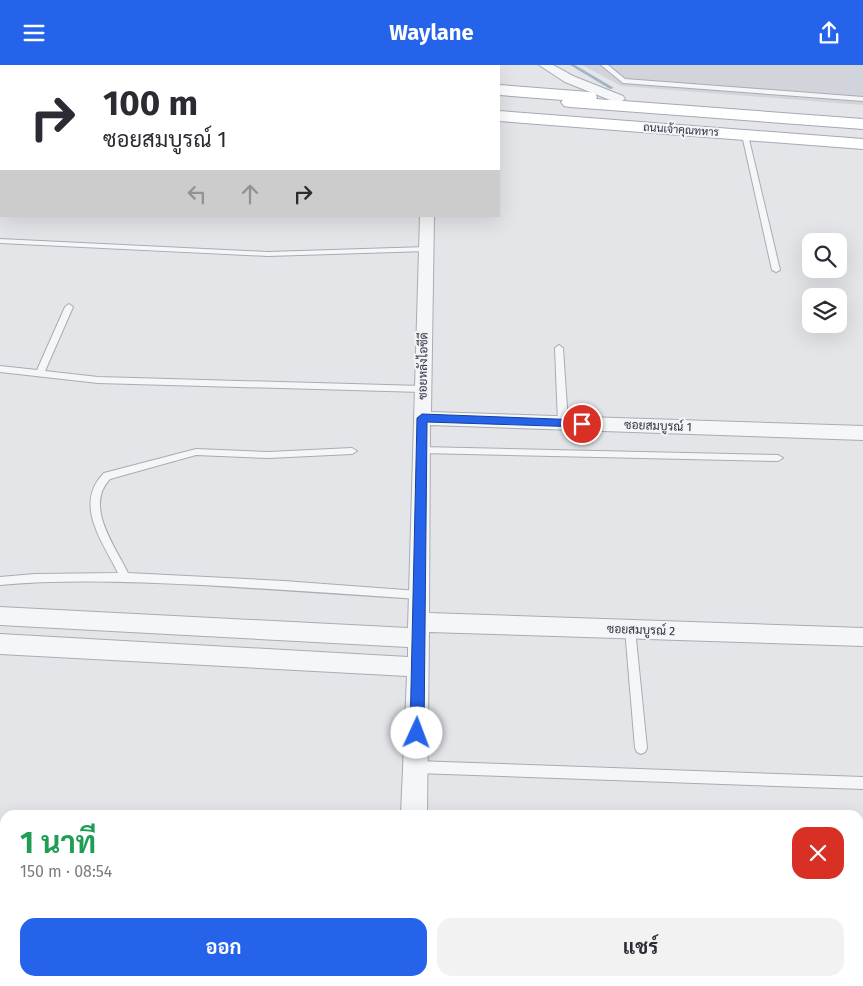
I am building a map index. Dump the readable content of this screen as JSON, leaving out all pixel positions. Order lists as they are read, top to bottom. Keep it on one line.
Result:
{"streets":{"main road":["ถนนเจ้าคุณทหาร"],"street":["ซอยหลังไอซีดี","ซอยสมบูรณ์ 1","ซอยสมบูรณ์ 2"]},"crossings":[["ซอยหลังไอซีดี","ซอยสมบูรณ์ 1"],["ซอยหลังไอซีดี","ซอยสมบูรณ์ 2"]],"page":{"header":"Waylane","turn":["100 m","ซอยสมบูรณ์ 1"],"heading":["1 นาที","150 m · 08:54"],"buttons":["ออก","แชร์"]}}
